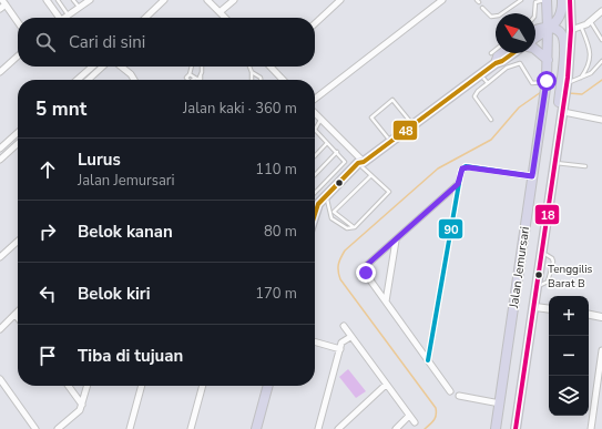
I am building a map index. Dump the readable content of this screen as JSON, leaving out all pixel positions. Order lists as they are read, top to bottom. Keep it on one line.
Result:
{"streets":{"main road":["Jalan Jemursari"]},"places":["Tenggilis Barat B"],"lines":["transit line 18","transit line 48","transit line 90"],"north":"top left","page":{"search":"Cari di sini","heading":["5 mnt","Jalan kaki · 360 m"],"list":[["Lurus","Jalan Jemursari","110 m"],["Belok kanan","80 m"],["Belok kiri","170 m"],"Tiba di tujuan"],"map_buttons":["+","−"]}}
